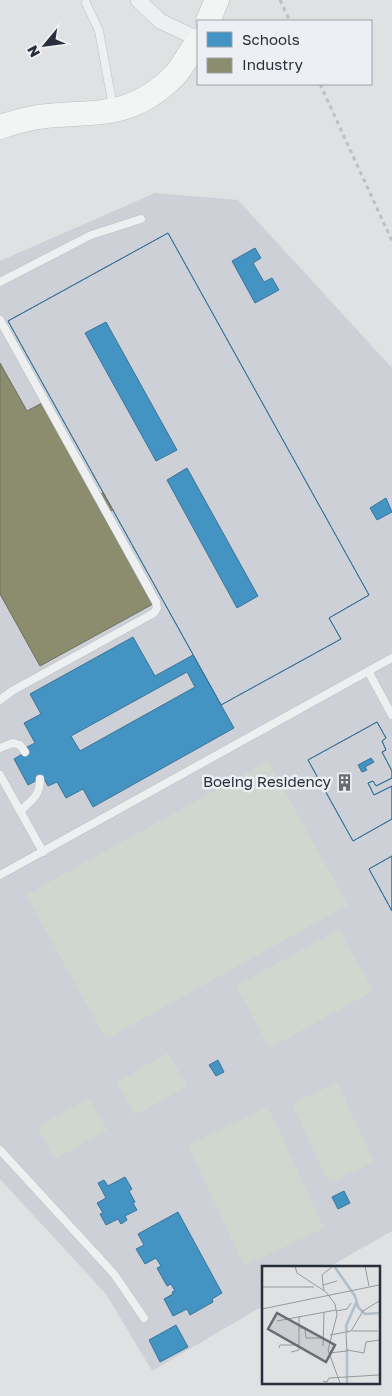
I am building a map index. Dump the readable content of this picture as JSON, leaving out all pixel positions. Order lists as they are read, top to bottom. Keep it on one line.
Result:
{"places":{"building":["Boeing Residency"]},"legend":["Schools","Industry"],"north":"bottom left"}
